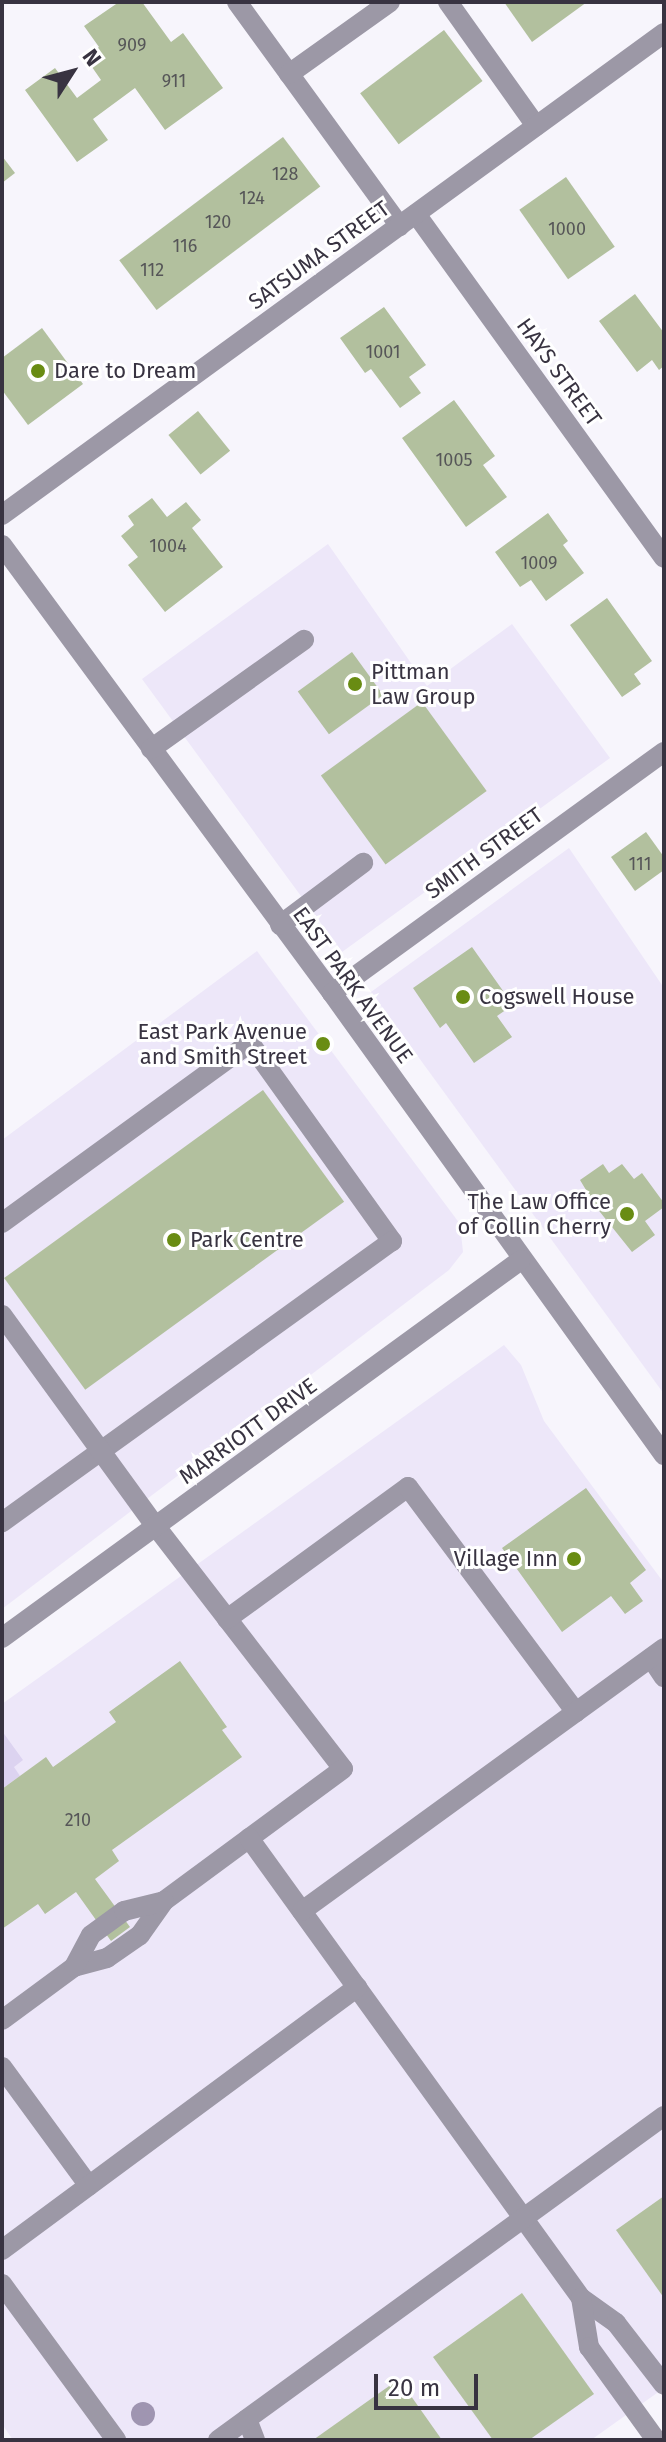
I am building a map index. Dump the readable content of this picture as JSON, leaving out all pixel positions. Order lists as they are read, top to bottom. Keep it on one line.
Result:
{"streets":{"street":["SATSUMA STREET","HAYS STREET","SMITH STREET","EAST PARK AVENUE","MARRIOTT DRIVE"]},"crossings":[["SATSUMA STREET","HAYS STREET"],["SMITH STREET","EAST PARK AVENUE"],["EAST PARK AVENUE","MARRIOTT DRIVE"]],"places":["Dare to Dream","Pittman Law Group","Cogswell House","East Park Avenue and Smith Street","The Law Office of Collin Cherry","Park Centre","Village Inn"],"house_numbers":["909","911","128","124","120","1000","116","112","1001","1005","1004","1009","111","210"],"scale_bar":"20 m","north":"top right"}
